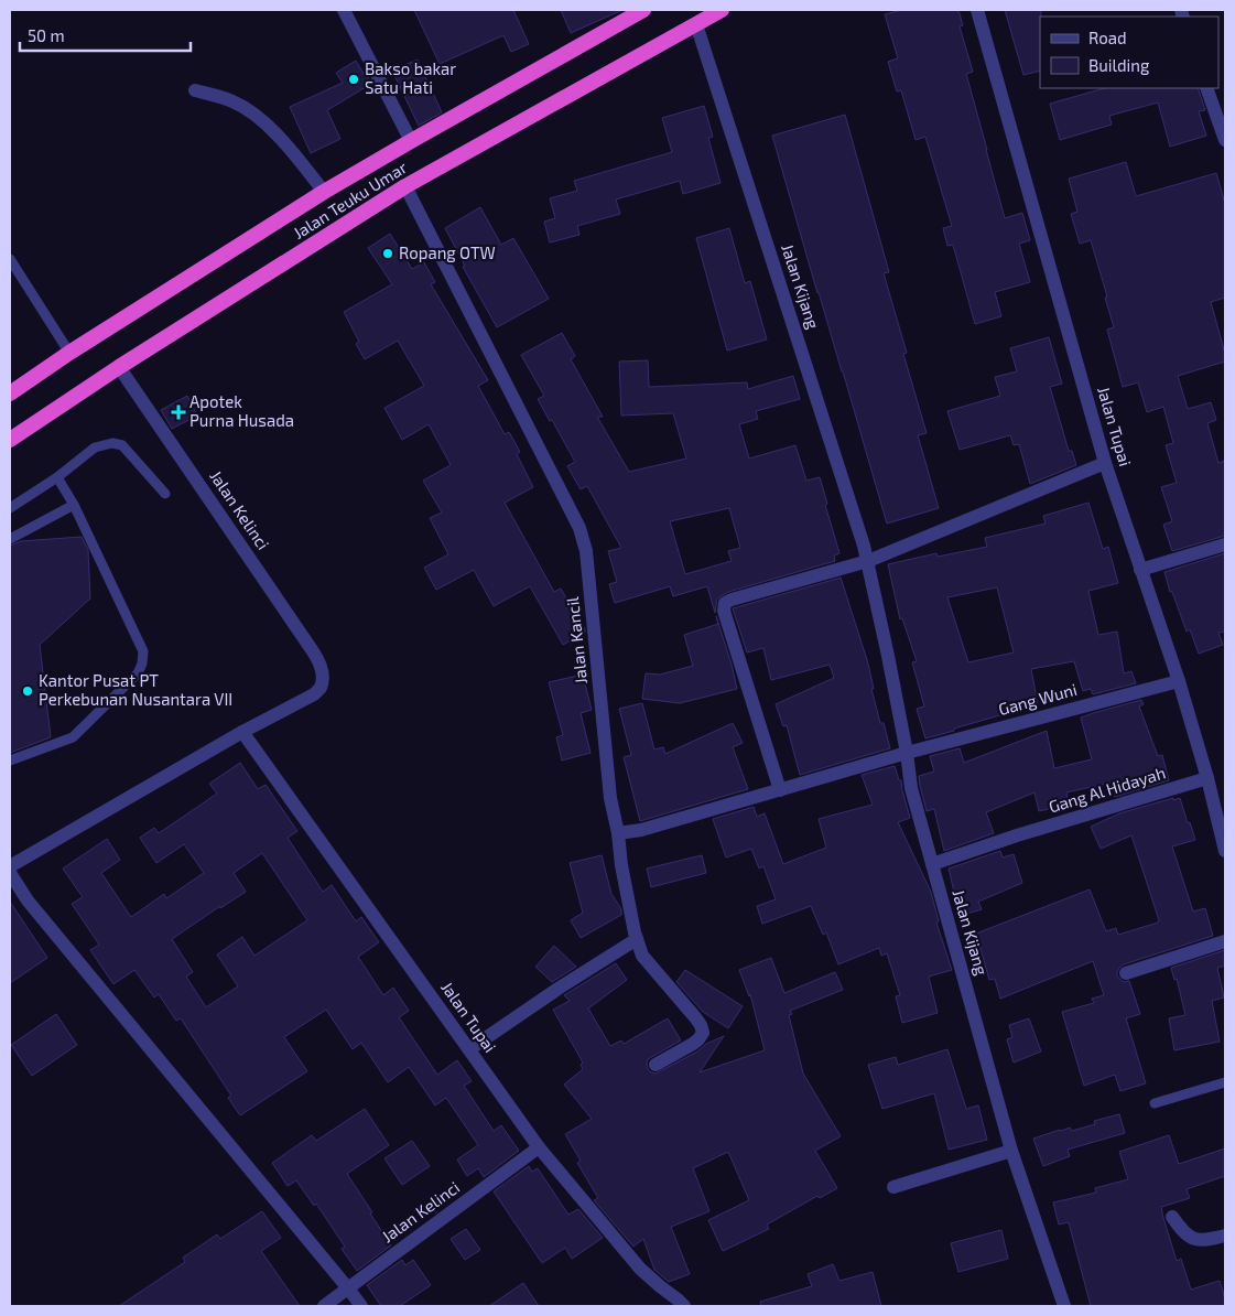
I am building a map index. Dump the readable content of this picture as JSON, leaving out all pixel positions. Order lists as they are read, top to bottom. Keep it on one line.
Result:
{"streets":{"highway":["Jalan Teuku Umar"],"street":["Jalan Kijang","Jalan Tupai","Jalan Kelinci","Jalan Kancil","Gang Wuni","Gang Al Hidayah"]},"crossings":[["Jalan Teuku Umar","Jalan Kijang"],["Jalan Teuku Umar","Jalan Kelinci"],["Jalan Teuku Umar","Jalan Kancil"],["Jalan Kijang","Gang Wuni"],["Jalan Kijang","Gang Al Hidayah"],["Jalan Tupai","Jalan Kelinci"],["Jalan Tupai","Gang Wuni"],["Jalan Tupai","Gang Al Hidayah"]],"places":{"other":["Bakso bakar Satu Hati","Ropang OTW","Kantor Pusat PT Perkebunan Nusantara VII"],"health":["Apotek Purna Husada"]},"legend":["Road","Building"],"scale_bar":"50 m"}
